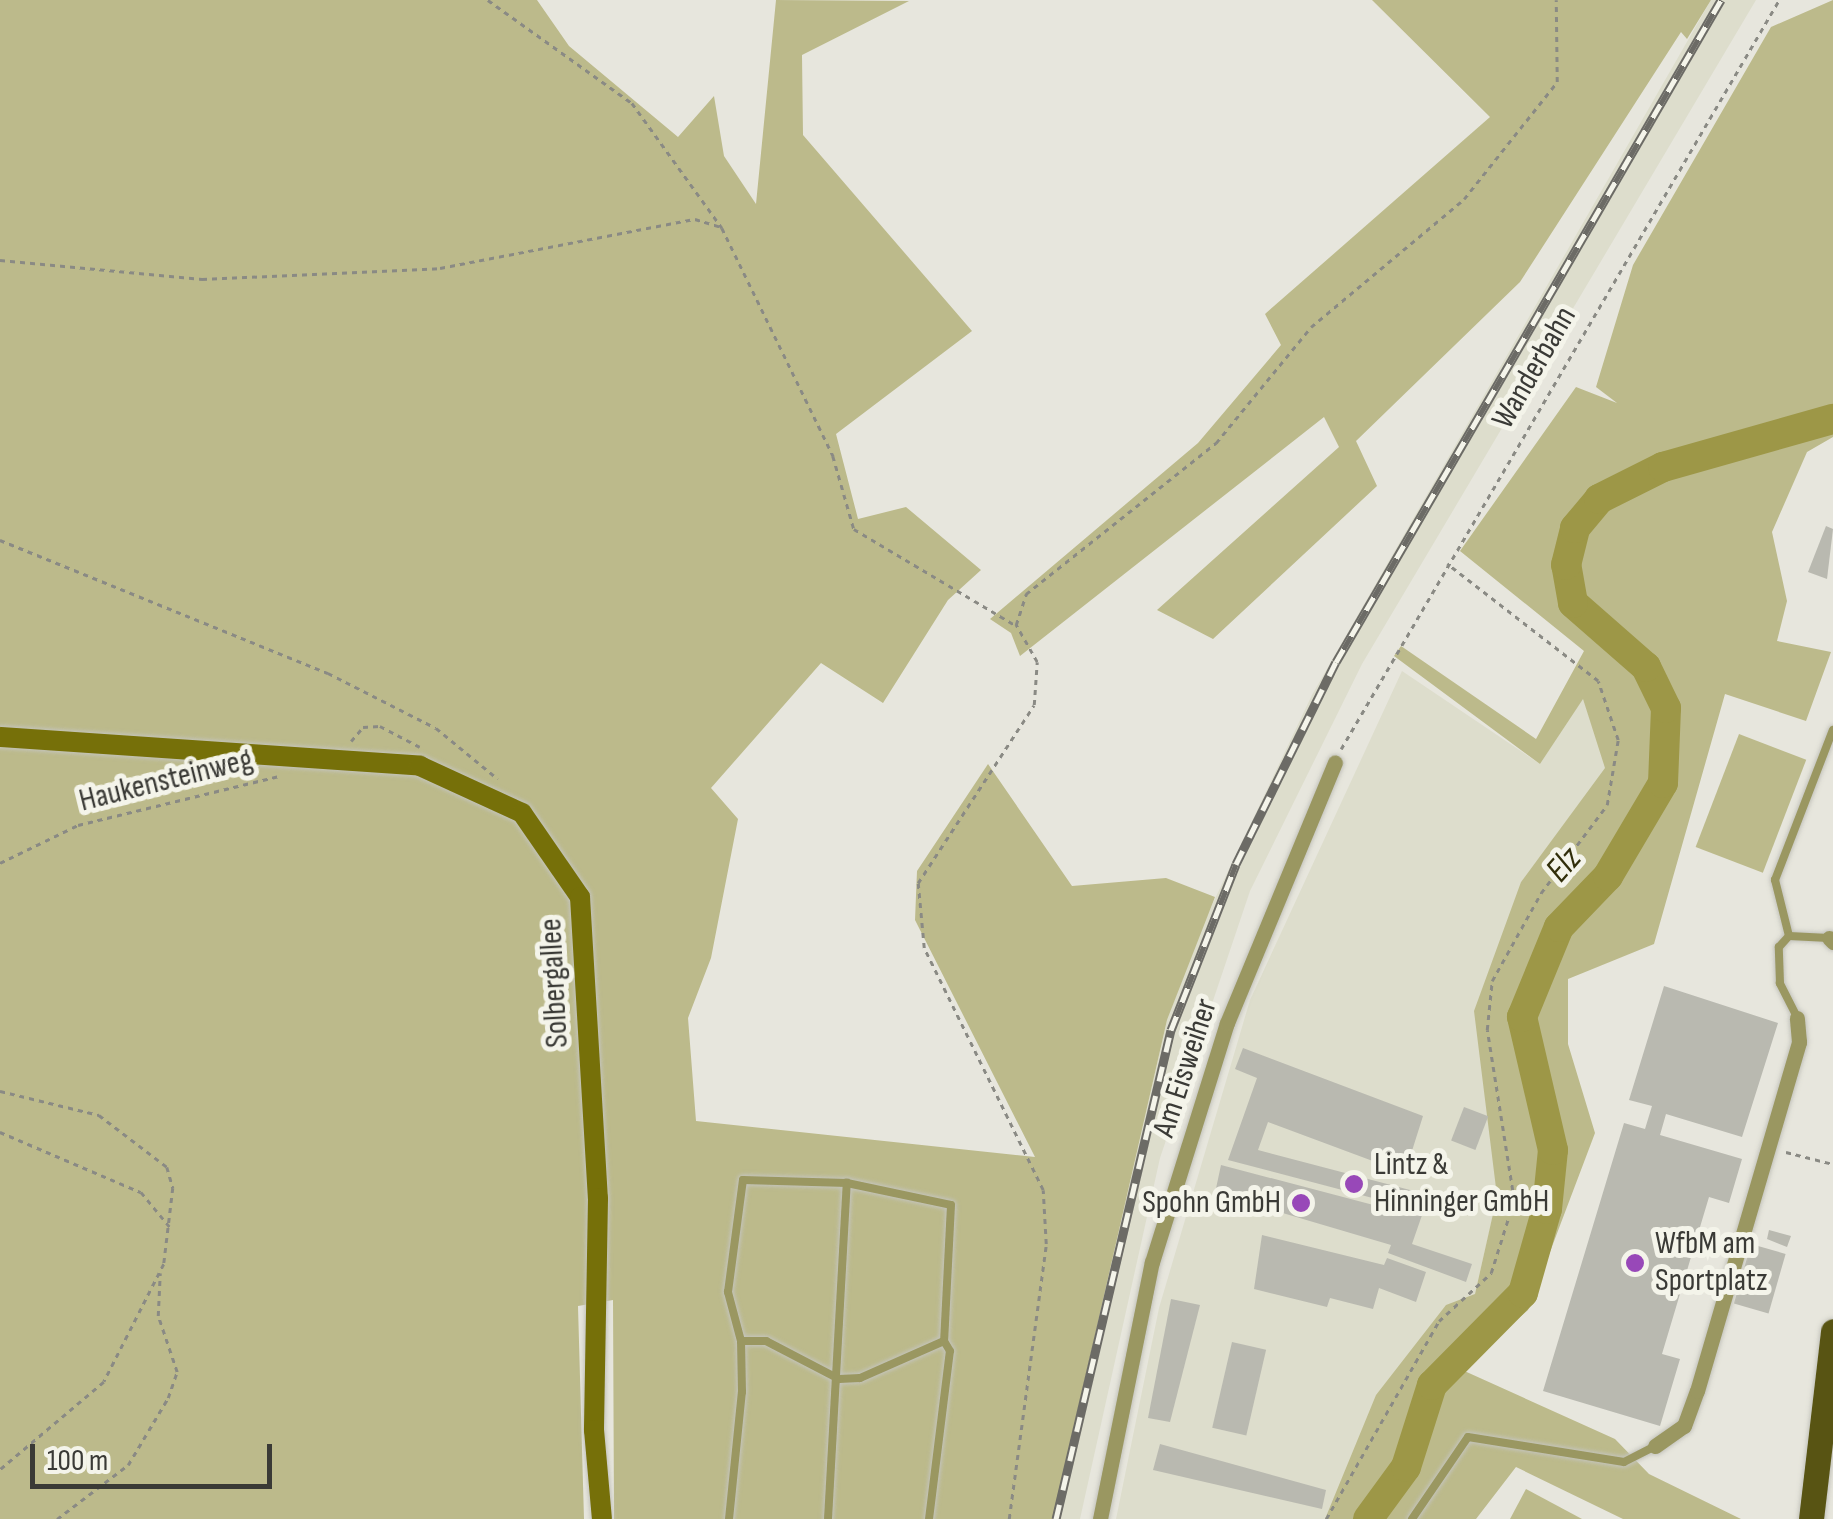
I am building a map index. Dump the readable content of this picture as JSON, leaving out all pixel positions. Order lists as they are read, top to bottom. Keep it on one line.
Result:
{"streets":{"street":["Solbergallee","Am Eisweiher"],"path":["Wanderbahn","Haukensteinweg"]},"crossings":[["Wanderbahn","Am Eisweiher"]],"water":["Elz"],"places":["Lintz & Hinninger GmbH","Spohn GmbH","WfbM am Sportplatz"],"scale_bar":"100 m"}
